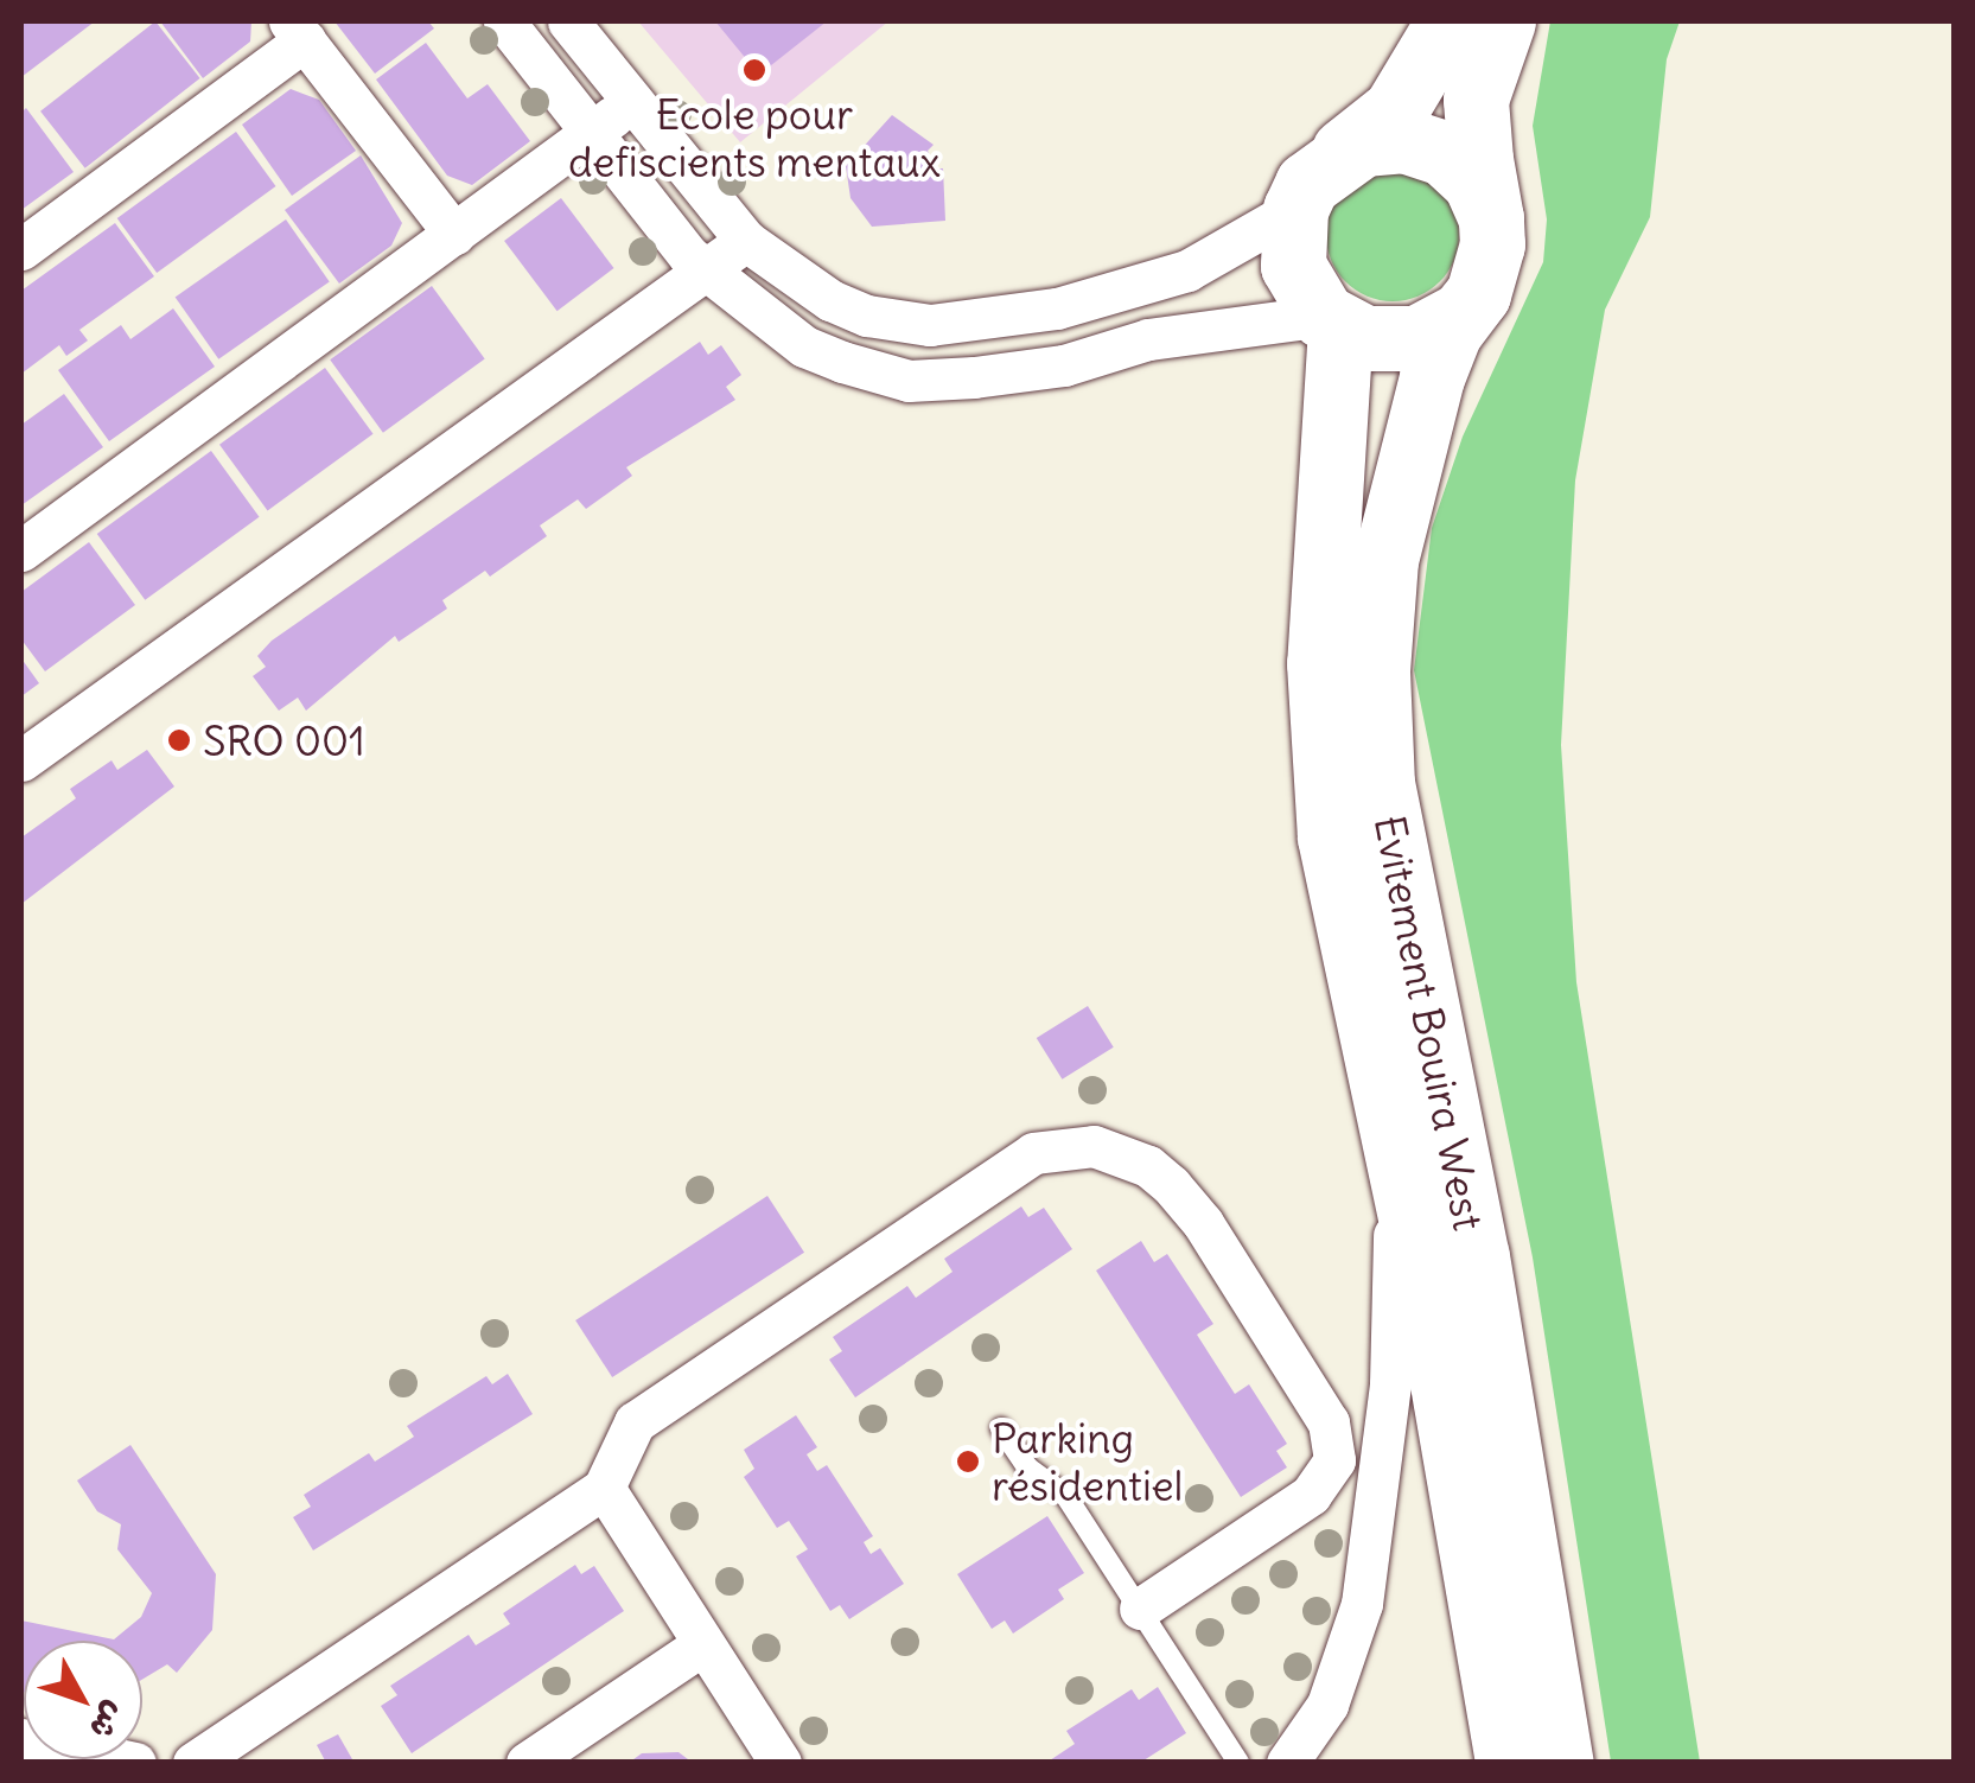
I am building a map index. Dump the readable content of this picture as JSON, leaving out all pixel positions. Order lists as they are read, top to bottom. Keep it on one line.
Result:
{"streets":{"highway":["Evitement Bouira West"]},"places":["Ecole pour defiscients mentaux","SRO 001","Parking résidentiel"],"north":"bottom right"}
